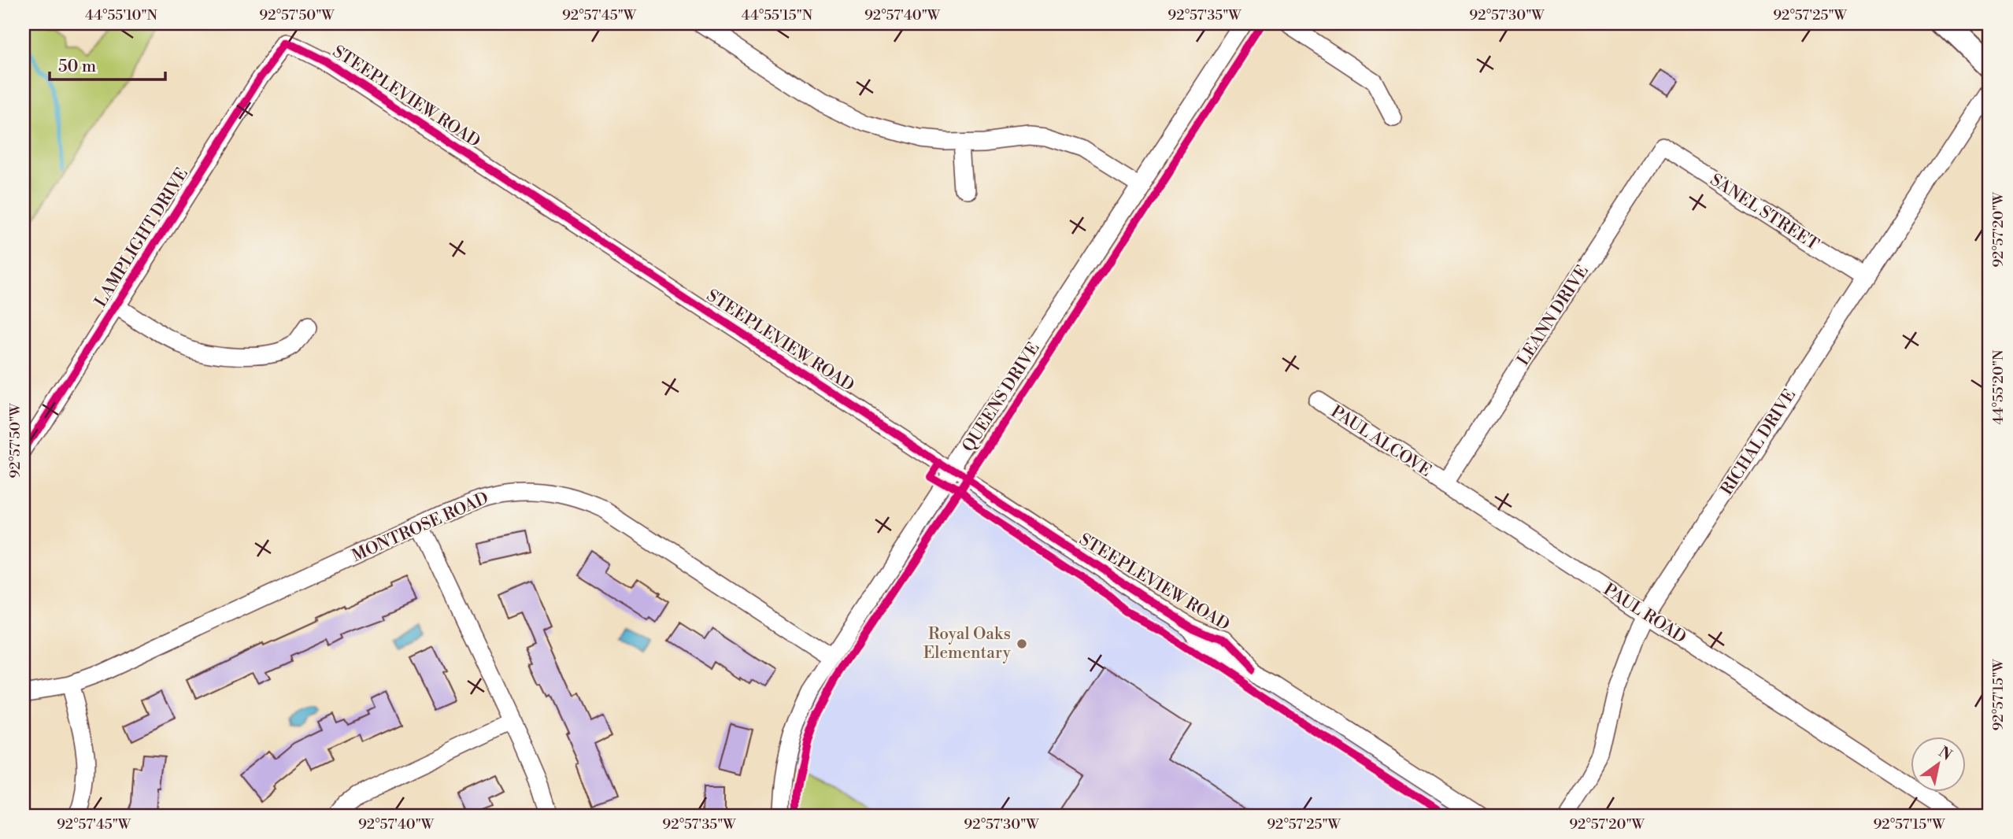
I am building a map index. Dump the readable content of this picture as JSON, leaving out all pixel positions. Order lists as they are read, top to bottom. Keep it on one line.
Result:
{"streets":{"street":["STEEPLEVIEW ROAD","SANEL STREET","LAMPLIGHT DRIVE","LEANN DRIVE","QUEENS DRIVE","PAUL ALCOVE","RICHAL DRIVE","MONTROSE ROAD","PAUL ROAD"]},"crossings":[["STEEPLEVIEW ROAD","LAMPLIGHT DRIVE"],["STEEPLEVIEW ROAD","QUEENS DRIVE"],["SANEL STREET","LEANN DRIVE"],["SANEL STREET","RICHAL DRIVE"],["LEANN DRIVE","PAUL ALCOVE"],["LEANN DRIVE","PAUL ROAD"],["QUEENS DRIVE","MONTROSE ROAD"],["PAUL ALCOVE","PAUL ROAD"],["RICHAL DRIVE","PAUL ROAD"]],"places":["Royal Oaks Elementary"],"scale_bar":"50 m","north":"top right","coordinates":["44°55'10\"N","92°57'50\"W","92°57'45\"W","44°55'15\"N","92°57'40\"W","92°57'35\"W","92°57'30\"W","92°57'25\"W","92°57'20\"W","44°55'20\"N","92°57'15\"W"]}
